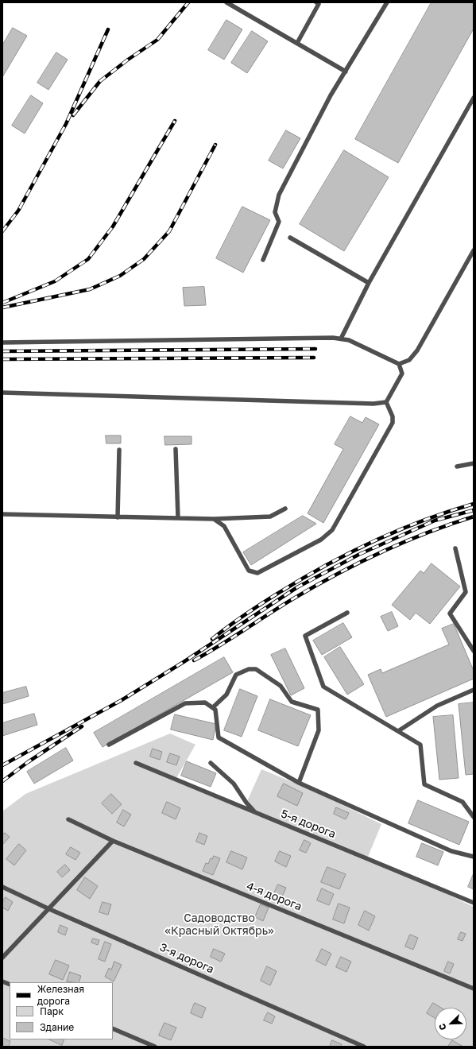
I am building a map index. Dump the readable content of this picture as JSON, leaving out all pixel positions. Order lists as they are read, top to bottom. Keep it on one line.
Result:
{"streets":{"lane":["5-я дорога","4-я дорога","3-я дорога"]},"parks":["Садоводство «Красный Октябрь»"],"legend":["Железная дорога","Парк","Здание"],"north":"bottom left"}
